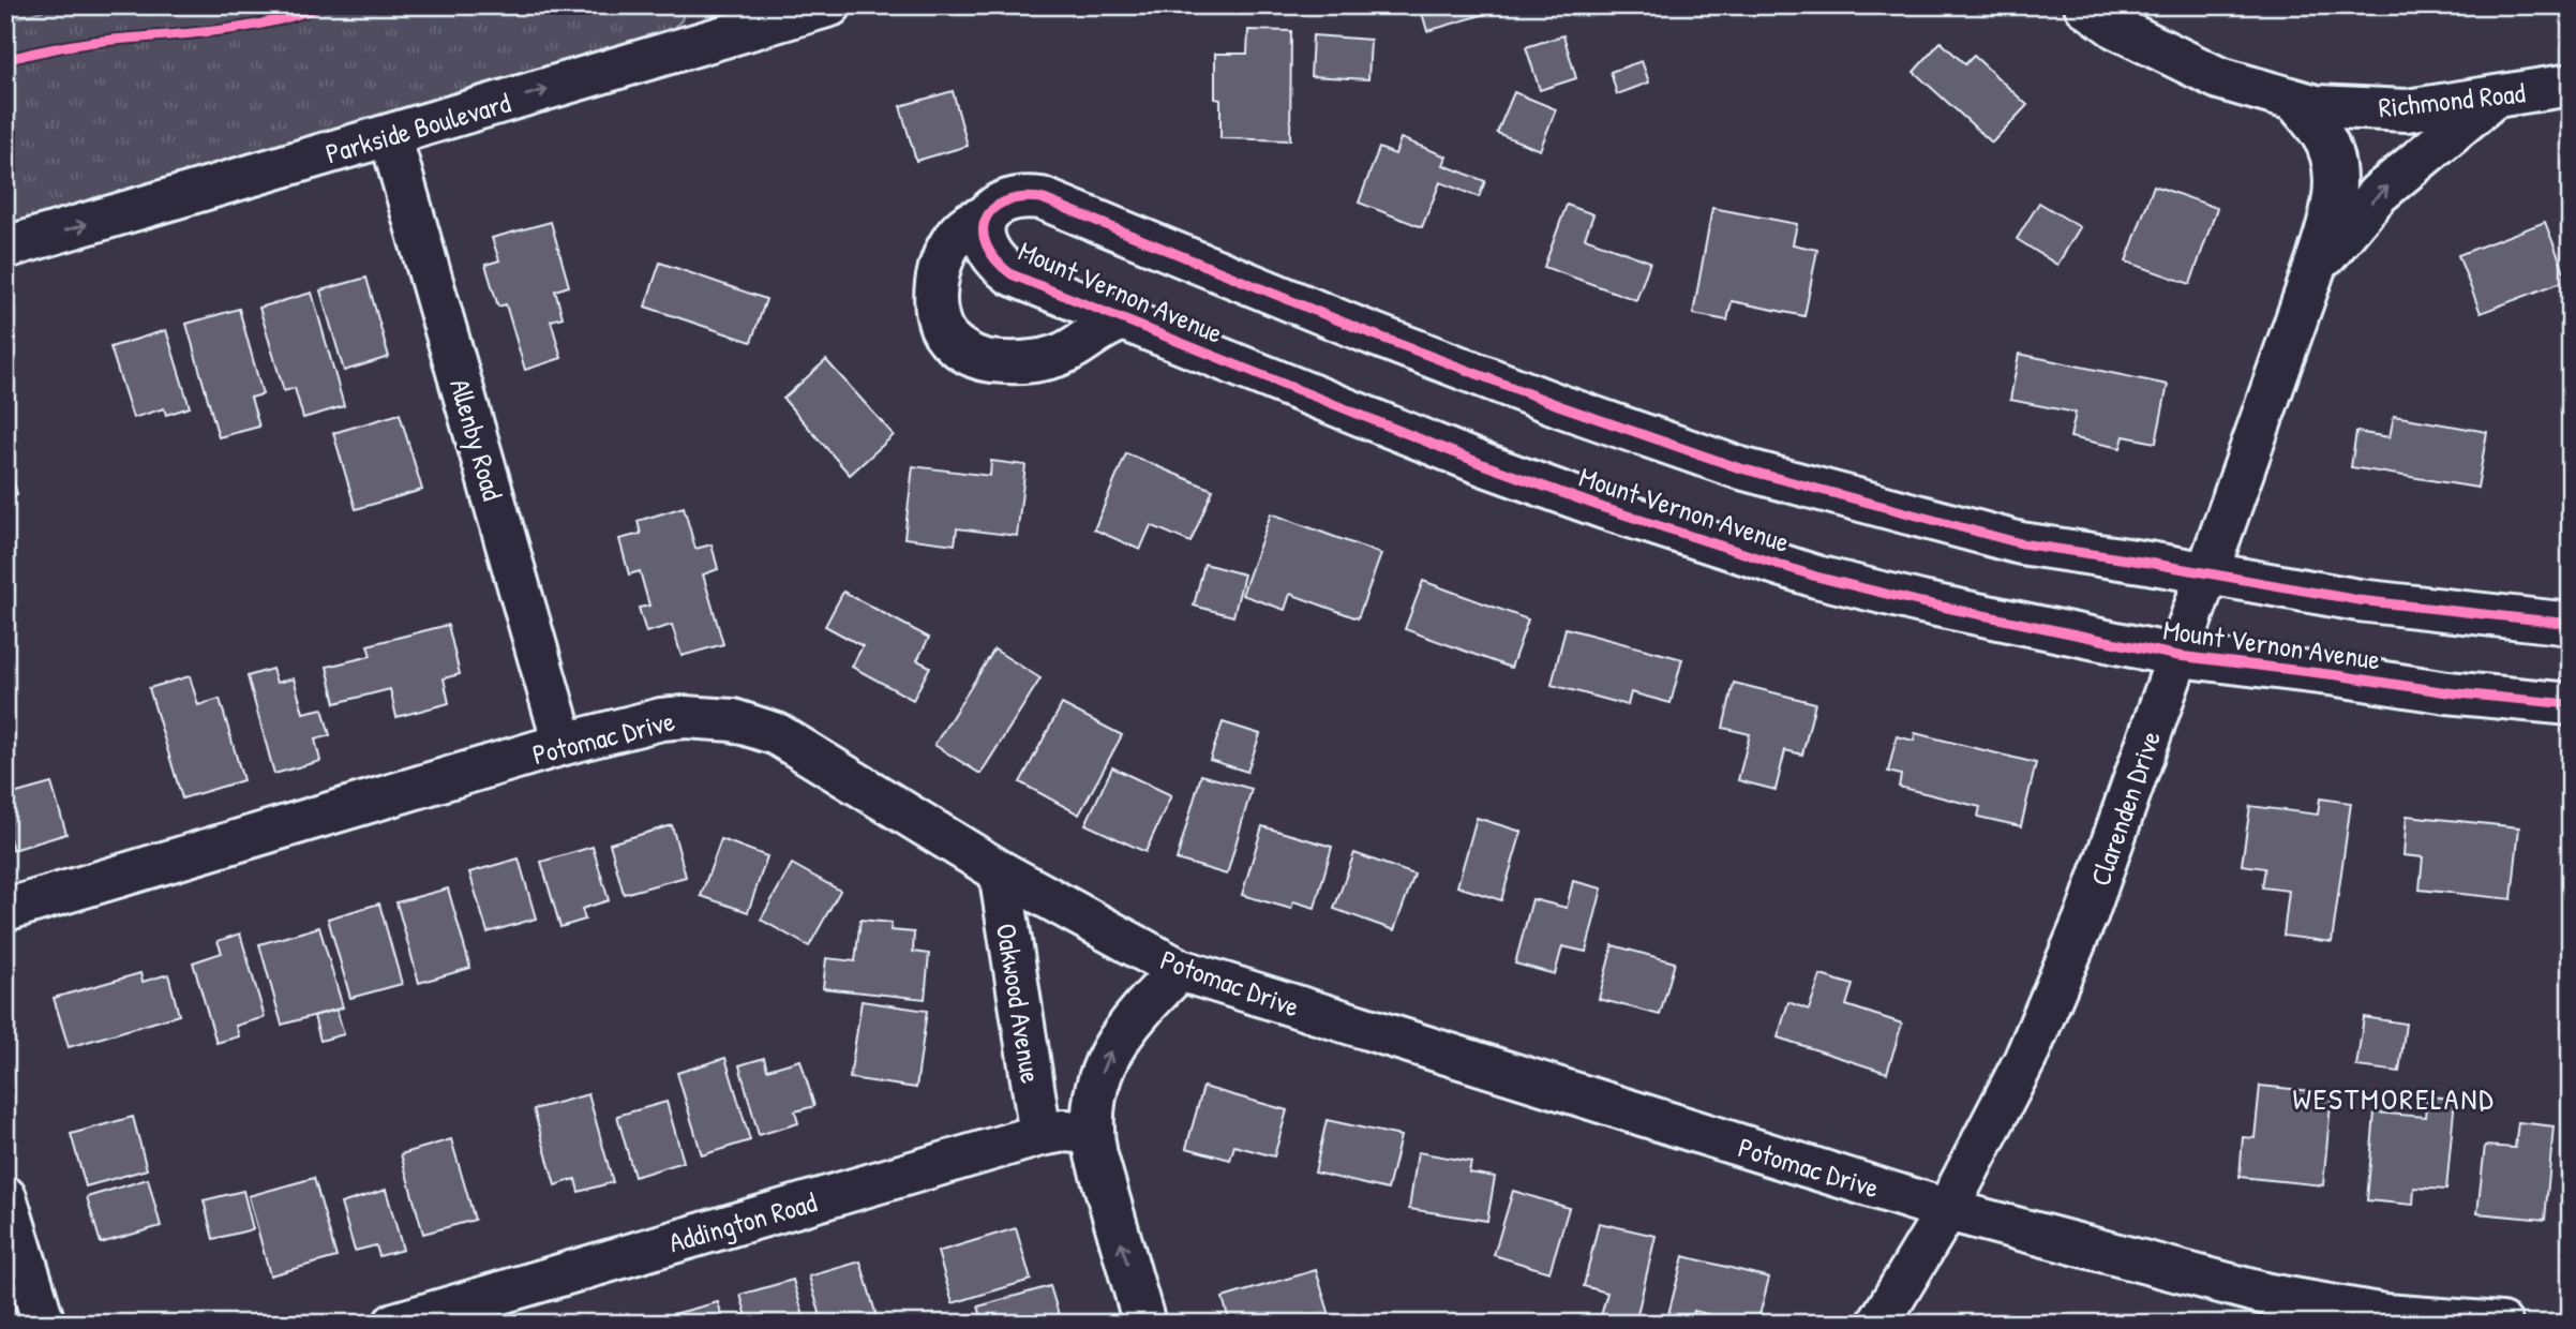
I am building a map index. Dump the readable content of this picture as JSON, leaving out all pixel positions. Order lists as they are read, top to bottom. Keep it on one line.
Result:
{"streets":{"street":["Richmond Road","Parkside Boulevard","Mount Vernon Avenue","Allenby Road","Potomac Drive","Clarenden Drive","Oakwood Avenue","Addington Road"]},"crossings":[["Richmond Road","Clarenden Drive"],["Parkside Boulevard","Allenby Road"],["Mount Vernon Avenue","Clarenden Drive"],["Allenby Road","Potomac Drive"],["Potomac Drive","Clarenden Drive"],["Potomac Drive","Oakwood Avenue"],["Oakwood Avenue","Addington Road"]],"one_way":["Parkside Boulevard"],"districts":["WESTMORELAND"]}
